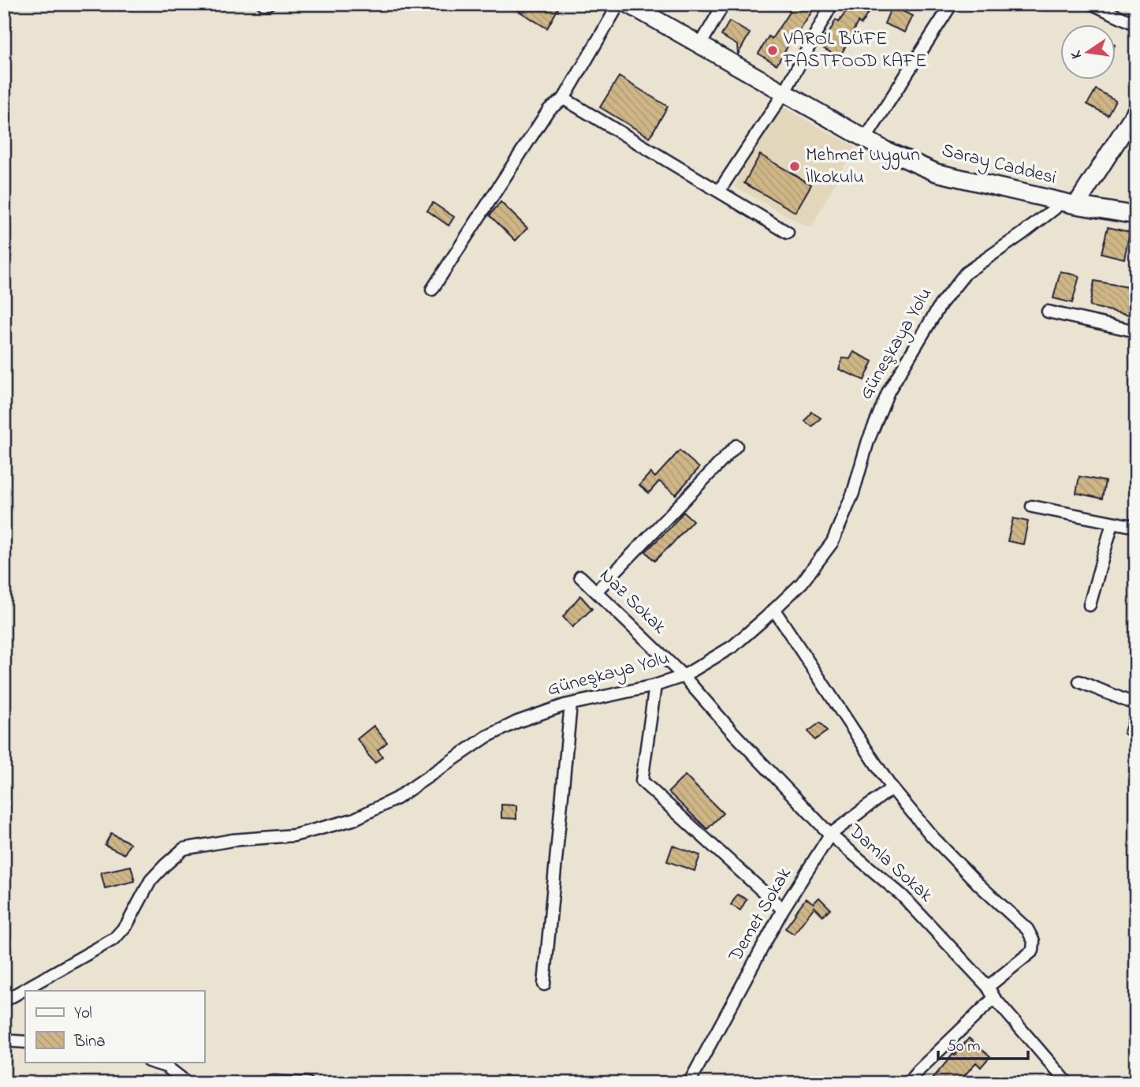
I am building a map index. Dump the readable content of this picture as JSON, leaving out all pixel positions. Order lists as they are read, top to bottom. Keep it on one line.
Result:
{"streets":{"street":["Saray Caddesi","Güneşkaya Yolu","Naz Sokak","Damla Sokak","Demet Sokak"]},"crossings":[["Saray Caddesi","Güneşkaya Yolu"],["Güneşkaya Yolu","Naz Sokak"],["Güneşkaya Yolu","Damla Sokak"],["Naz Sokak","Damla Sokak"],["Damla Sokak","Demet Sokak"]],"places":["VAROL BÜFE FASTFOOD KAFE","Mehmet Uygun İlkokulu"],"legend":["Yol","Bina"],"scale_bar":"50 m","north":"left"}
